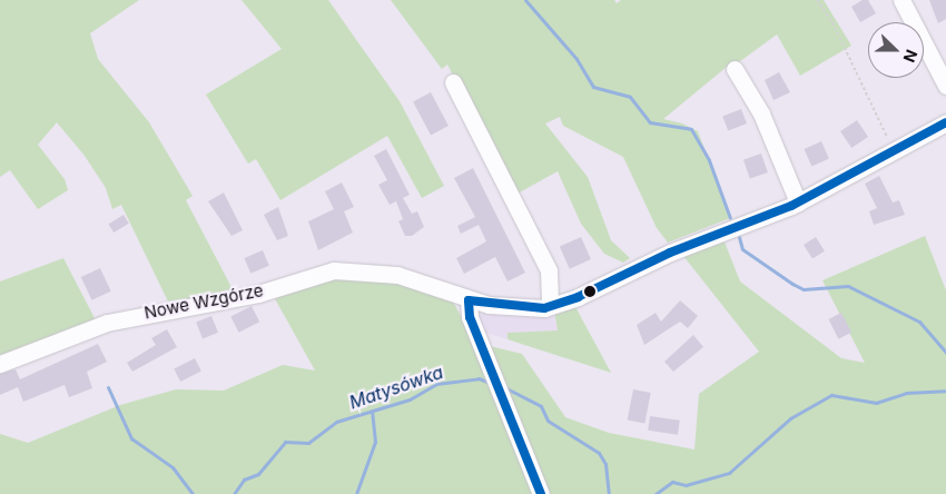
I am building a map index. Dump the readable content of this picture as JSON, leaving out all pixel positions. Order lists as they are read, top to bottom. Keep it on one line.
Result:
{"streets":{"street":["Nowe Wzgórze"]},"water":["Matysówka"],"north":"right"}
